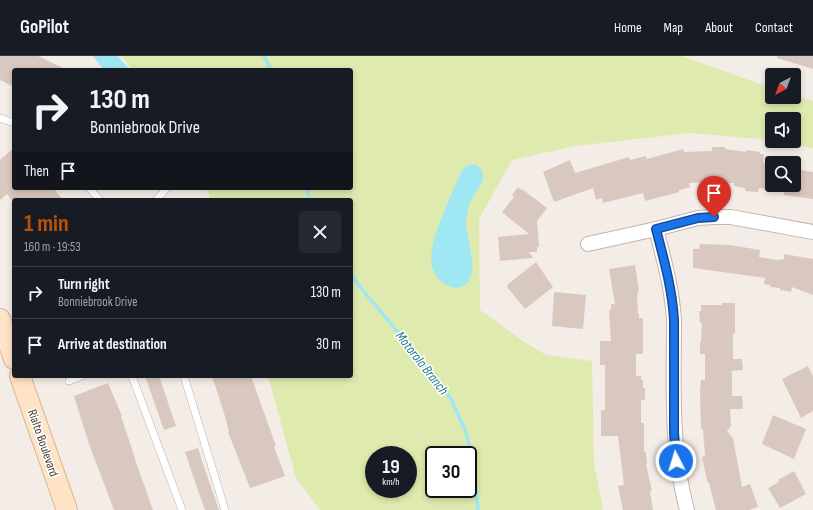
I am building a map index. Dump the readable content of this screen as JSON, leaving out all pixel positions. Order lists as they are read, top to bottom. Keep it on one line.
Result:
{"streets":{"street":["Rialto Boulevard"]},"water":["Motorola Branch"],"north":"bottom left","page":{"header":"GoPilot","nav":["Home","Map","About","Contact"],"turn":["130 m","Bonniebrook Drive"],"then":"Then","heading":["1 min","160 m · 19:53"],"list":[{"name":"Turn right","note":"Bonniebrook Drive","value":"130 m"},{"name":"Arrive at destination","value":"30 m"}],"speed":"19 km/h","limit":"30"}}
